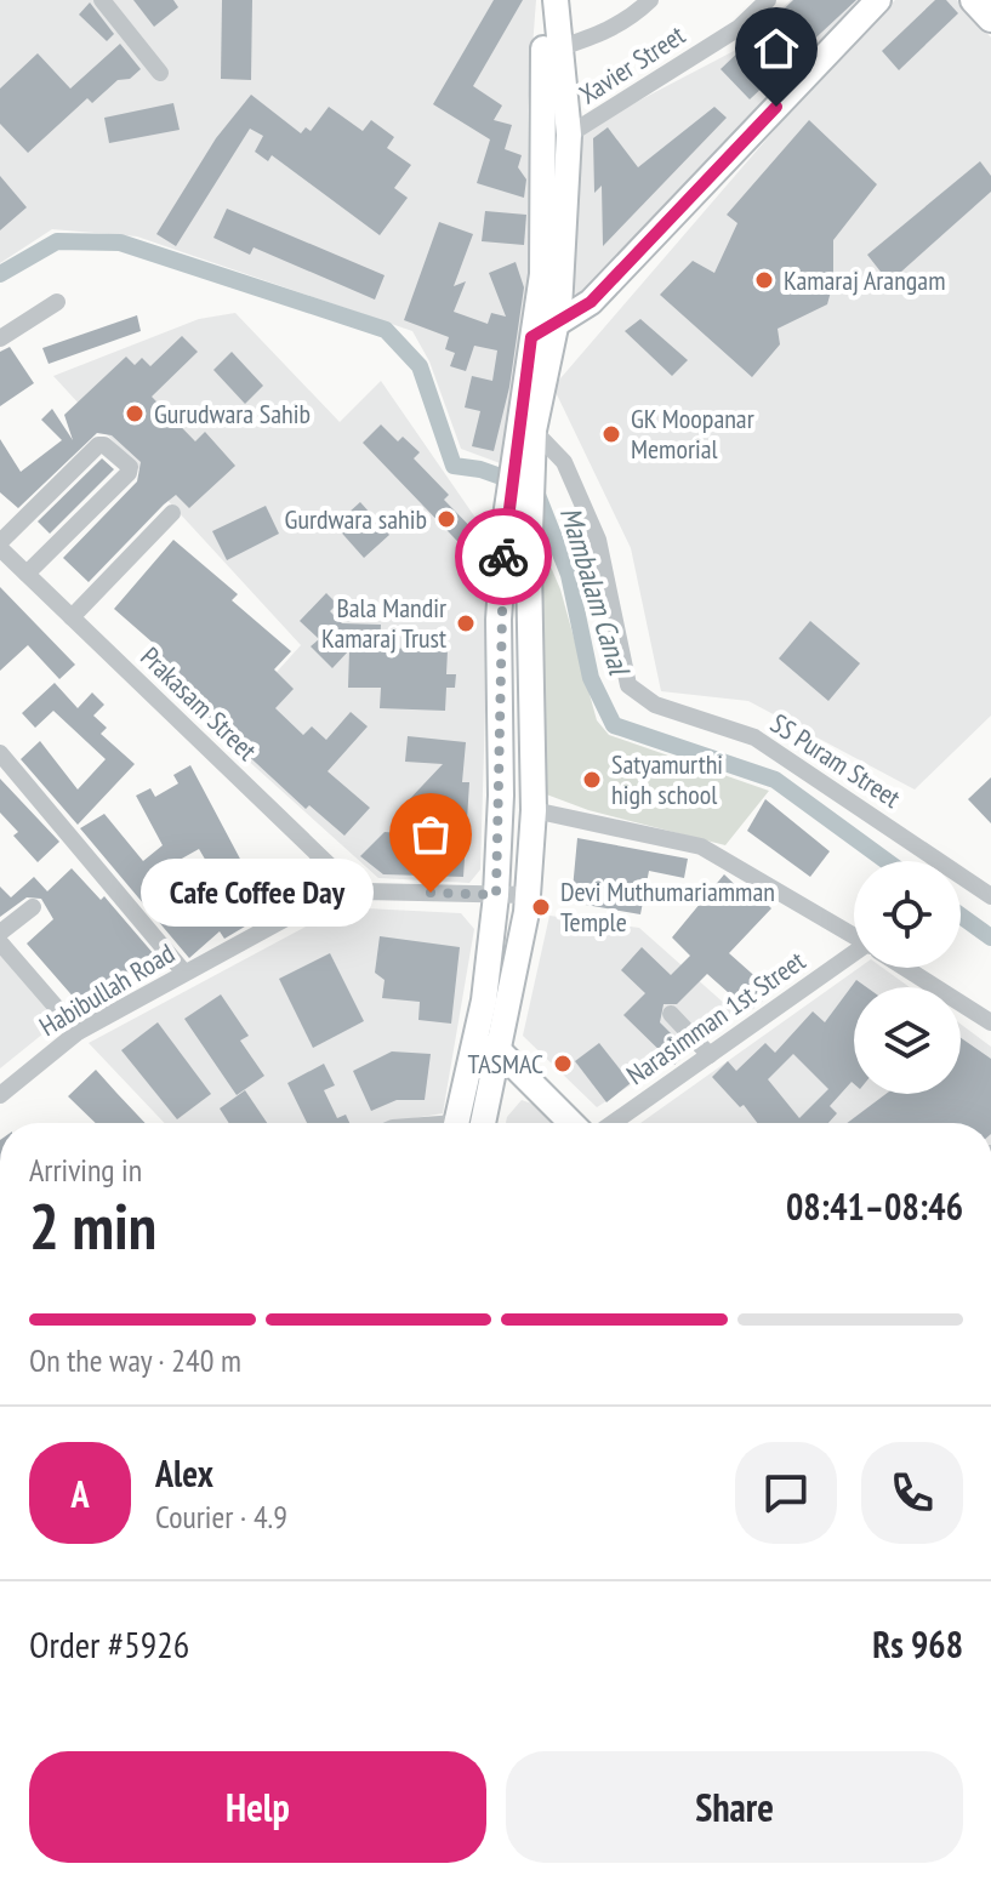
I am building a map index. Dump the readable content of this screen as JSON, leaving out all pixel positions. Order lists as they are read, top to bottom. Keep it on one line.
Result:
{"streets":{"street":["Xavier Street","Prakasam Street","SS Puram Street","Habibullah Road","Narasimman 1st Street"]},"crossings":[["Prakasam Street","Habibullah Road"]],"water":["Mambalam Canal"],"places":["Kamaraj Arangam","Gurudwara Sahib","GK Moopanar Memorial","Gurdwara sahib","Bala Mandir Kamaraj Trust","Satyamurthi high school","Cafe Coffee Day","Devi Muthumariamman Temple","TASMAC"],"page":{"bubble":"Cafe Coffee Day","heading":["2 min","Arriving in","08:41–08:46"],"panel":["Alex","Courier · 4.9","Order #5926","Rs 968"],"bar":"On the way · 240 m","round":"A","buttons":["Help","Share"]}}
